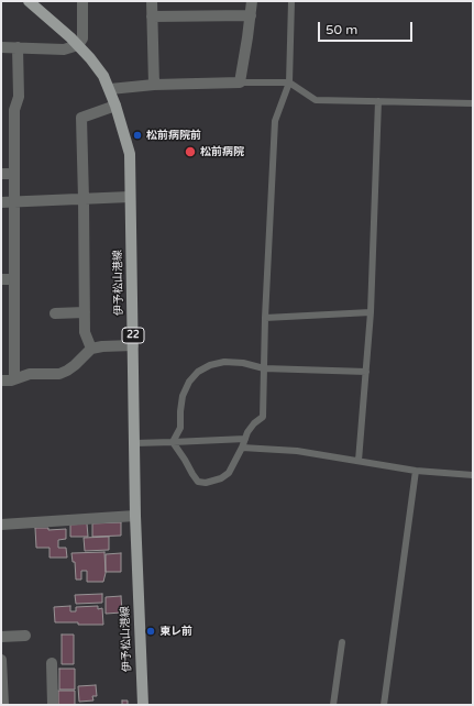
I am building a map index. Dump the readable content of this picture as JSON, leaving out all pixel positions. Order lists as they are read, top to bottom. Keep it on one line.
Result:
{"streets":{"main road":["伊予松山港線","22"]},"places":["松前病院前","松前病院","東レ前"],"scale_bar":"50 m"}
